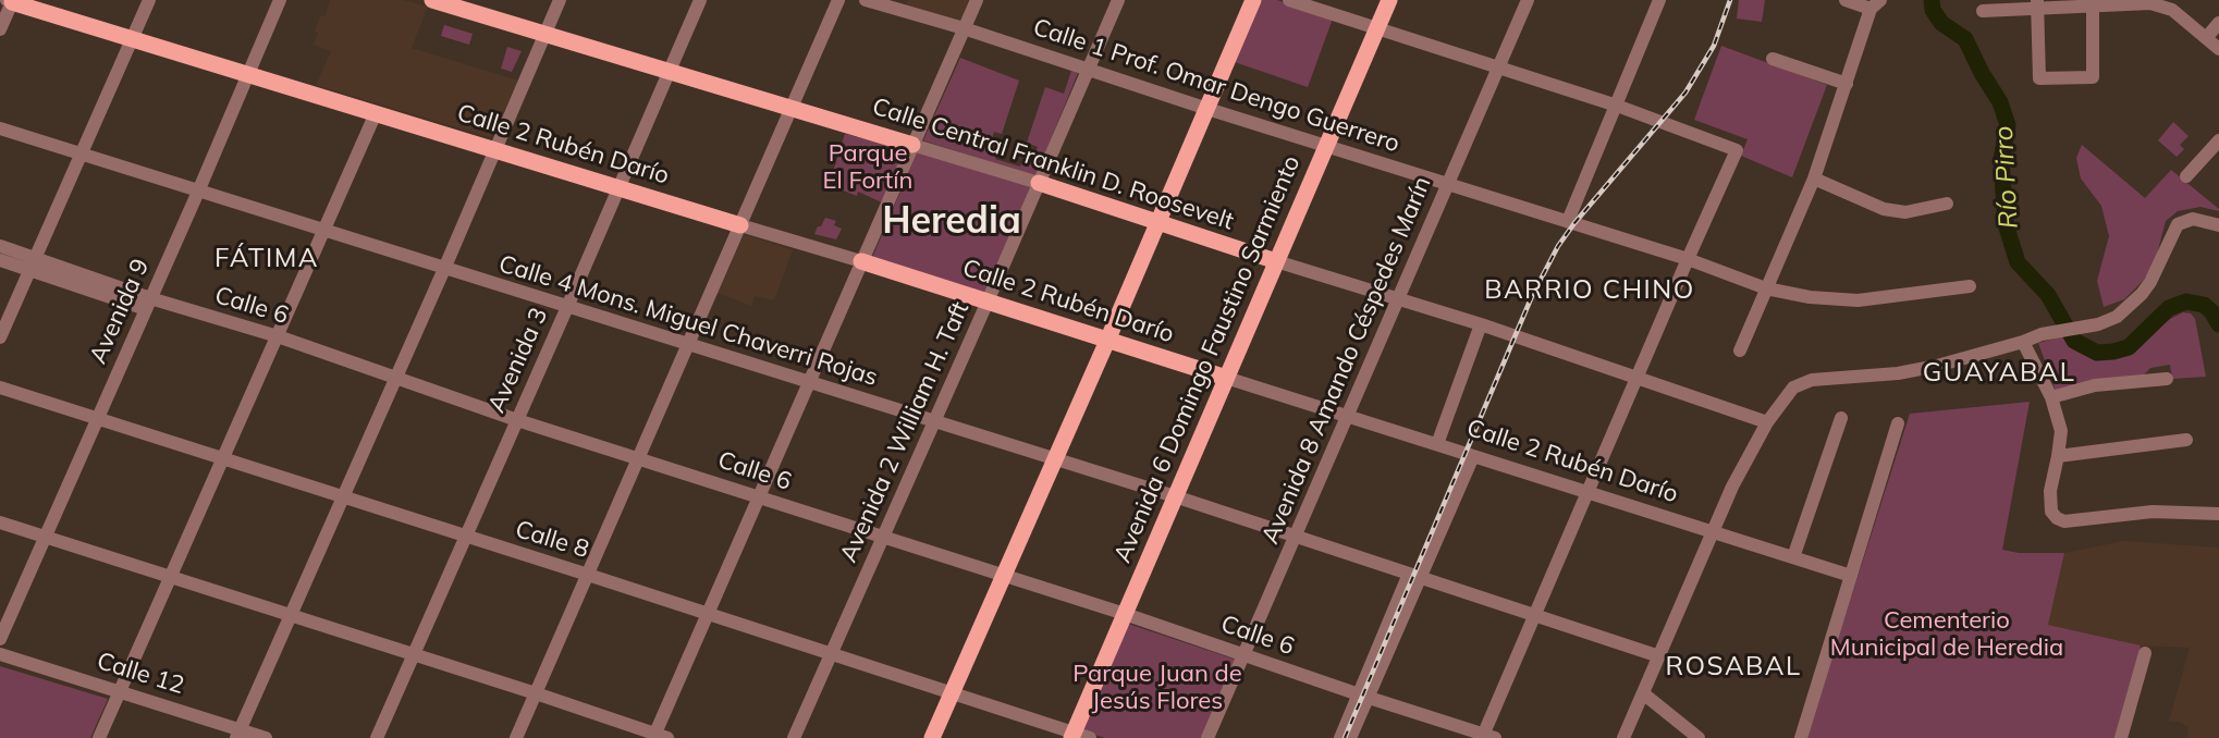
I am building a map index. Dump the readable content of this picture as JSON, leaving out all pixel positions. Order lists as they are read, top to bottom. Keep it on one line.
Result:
{"streets":{"main road":["Calle 2 Rubén Darío","Calle Central Franklin D. Roosevelt","Avenida 6 Domingo Faustino Sarmiento"],"street":["Calle 1 Prof. Omar Dengo Guerrero","Calle 6","Avenida 9","Calle 4 Mons. Miguel Chaverri Rojas","Avenida 3","Avenida 8 Amando Céspedes Marín","Avenida 2 William H. Taft","Calle 8","Calle 12"]},"crossings":[["Calle 1 Prof. Omar Dengo Guerrero","Avenida 6 Domingo Faustino Sarmiento"],["Calle 1 Prof. Omar Dengo Guerrero","Avenida 8 Amando Céspedes Marín"],["Calle 1 Prof. Omar Dengo Guerrero","Avenida 2 William H. Taft"],["Calle 2 Rubén Darío","Avenida 9"],["Calle 2 Rubén Darío","Avenida 6 Domingo Faustino Sarmiento"],["Calle 2 Rubén Darío","Avenida 3"],["Calle 2 Rubén Darío","Avenida 8 Amando Céspedes Marín"],["Calle 2 Rubén Darío","Avenida 2 William H. Taft"],["Calle Central Franklin D. Roosevelt","Avenida 6 Domingo Faustino Sarmiento"],["Calle Central Franklin D. Roosevelt","Avenida 3"],["Calle Central Franklin D. Roosevelt","Avenida 8 Amando Céspedes Marín"],["Calle Central Franklin D. Roosevelt","Avenida 2 William H. Taft"],["Calle 6","Avenida 9"],["Calle 6","Avenida 6 Domingo Faustino Sarmiento"],["Calle 6","Avenida 3"],["Calle 6","Avenida 8 Amando Céspedes Marín"],["Calle 6","Avenida 2 William H. Taft"],["Avenida 9","Calle 4 Mons. Miguel Chaverri Rojas"],["Avenida 9","Calle 8"],["Calle 4 Mons. Miguel Chaverri Rojas","Avenida 6 Domingo Faustino Sarmiento"],["Calle 4 Mons. Miguel Chaverri Rojas","Avenida 3"],["Calle 4 Mons. Miguel Chaverri Rojas","Avenida 8 Amando Céspedes Marín"],["Calle 4 Mons. Miguel Chaverri Rojas","Avenida 2 William H. Taft"],["Avenida 6 Domingo Faustino Sarmiento","Calle 8"],["Avenida 3","Calle 8"],["Avenida 2 William H. Taft","Calle 8"]],"districts":["Heredia","FÁTIMA","BARRIO CHINO","GUAYABAL","ROSABAL"],"water":["Río Pirro"],"parks":["Parque El Fortín","Cementerio Municipal de Heredia","Parque Juan de Jesús Flores"]}
